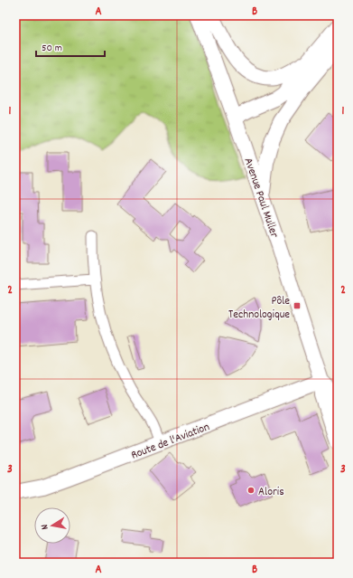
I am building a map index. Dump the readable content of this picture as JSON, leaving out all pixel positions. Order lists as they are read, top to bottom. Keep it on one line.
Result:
{"streets":{"street":["Avenue Paul Muller","Route de l'Aviation"]},"crossings":[["Avenue Paul Muller","Route de l'Aviation"]],"places":{"transit":["Pôle Technologique"],"other":["Aloris"]},"scale_bar":"50 m","north":"left","grid":{"columns":["A","B"],"rows":["1","2","3"]}}
